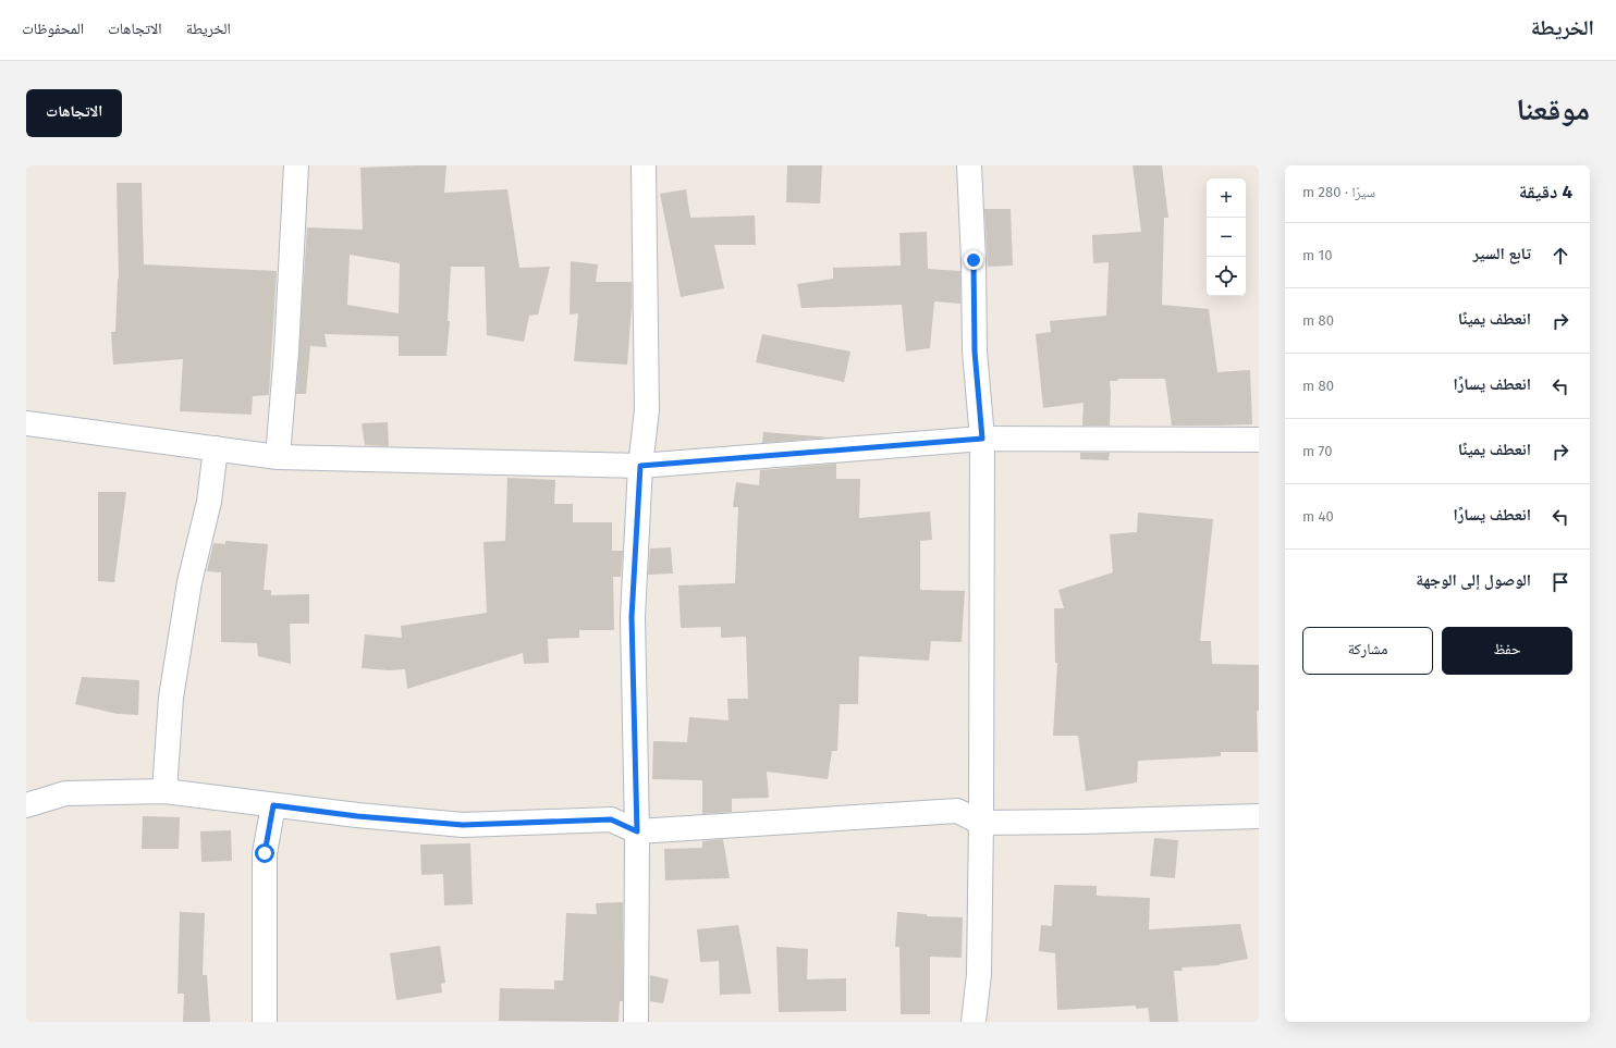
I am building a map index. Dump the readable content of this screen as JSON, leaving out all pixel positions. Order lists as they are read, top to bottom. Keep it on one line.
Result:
{"page":{"header":"الخريطة","nav":["الخريطة","الاتجاهات","المحفوظات"],"title":"موقعنا","buttons":["الاتجاهات",["حفظ","مشاركة"]],"heading":["4 دقيقة","سيرًا · 280 m"],"map_buttons":["+","−"],"list":[["تابع السير","10 m"],["انعطف يمينًا","80 m"],["انعطف يسارًا","80 m"],["انعطف يمينًا","70 m"],["انعطف يسارًا","40 m"],"الوصول إلى الوجهة"]}}
